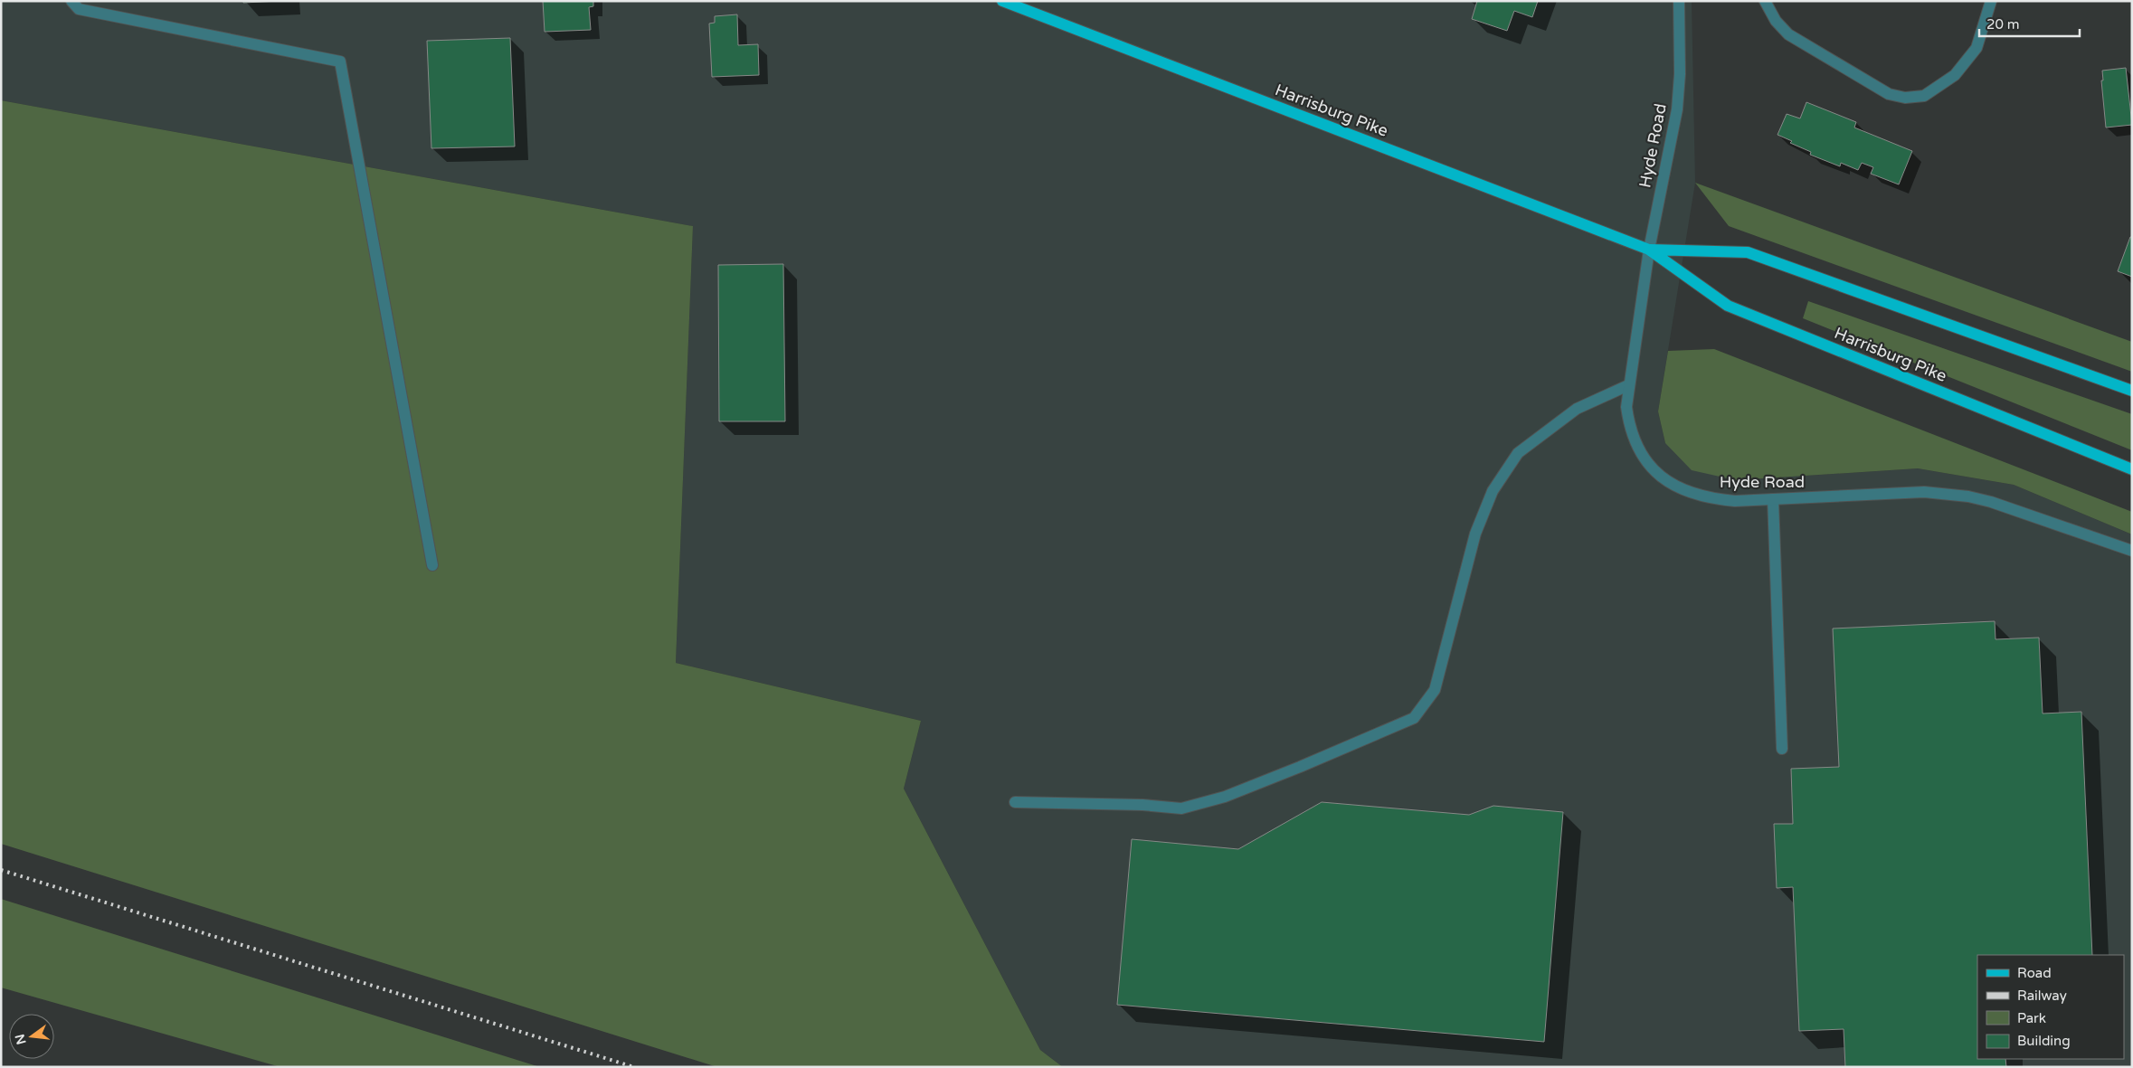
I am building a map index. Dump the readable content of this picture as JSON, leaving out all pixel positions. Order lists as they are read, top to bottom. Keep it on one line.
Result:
{"streets":{"main road":["Harrisburg Pike"],"street":["Hyde Road"]},"crossings":[["Harrisburg Pike","Hyde Road"]],"legend":["Road","Railway","Park","Building"],"scale_bar":"20 m","north":"left"}
